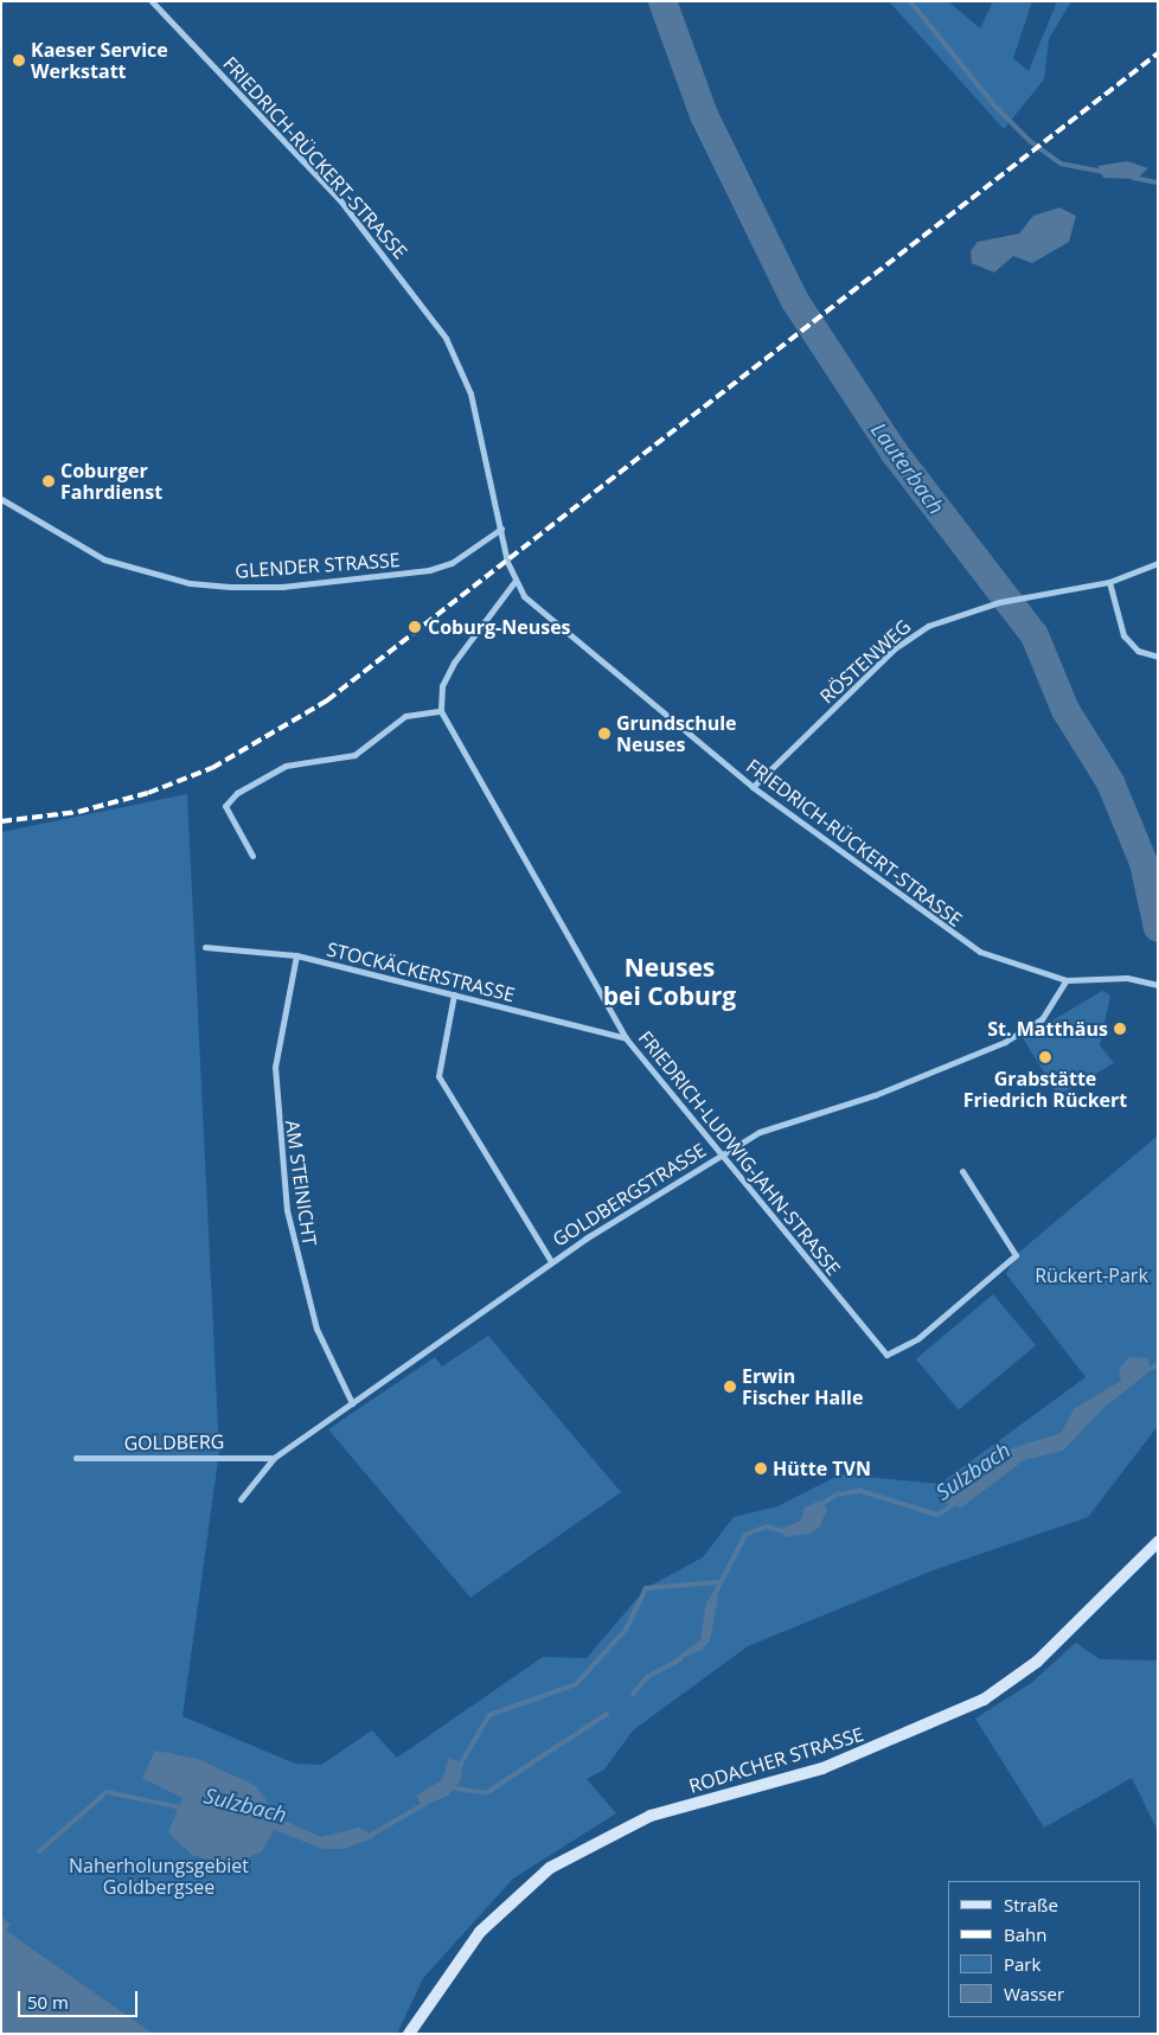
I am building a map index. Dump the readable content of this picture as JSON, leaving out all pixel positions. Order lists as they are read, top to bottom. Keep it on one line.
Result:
{"streets":{"street":["FRIEDRICH-RÜCKERT-STRASSE","GLENDER STRASSE","RÖSTENWEG","STOCKÄCKERSTRASSE","FRIEDRICH-LUDWIG-JAHN-STRASSE","AM STEINICHT","GOLDBERGSTRASSE","GOLDBERG","RODACHER STRASSE"]},"crossings":[["FRIEDRICH-RÜCKERT-STRASSE","GLENDER STRASSE"],["FRIEDRICH-RÜCKERT-STRASSE","RÖSTENWEG"],["FRIEDRICH-RÜCKERT-STRASSE","GOLDBERGSTRASSE"],["STOCKÄCKERSTRASSE","FRIEDRICH-LUDWIG-JAHN-STRASSE"],["STOCKÄCKERSTRASSE","AM STEINICHT"],["FRIEDRICH-LUDWIG-JAHN-STRASSE","GOLDBERGSTRASSE"],["AM STEINICHT","GOLDBERGSTRASSE"],["GOLDBERGSTRASSE","GOLDBERG"]],"districts":["Neuses bei Coburg"],"water":["Lauterbach","Sulzbach"],"parks":["Rückert-Park","Naherholungsgebiet Goldbergsee"],"places":["Kaeser Service Werkstatt","Coburger Fahrdienst","Coburg-Neuses","Grundschule Neuses","St. Matthäus","Grabstätte Friedrich Rückert","Erwin Fischer Halle","Hütte TVN"],"legend":["Straße","Bahn","Park","Wasser"],"scale_bar":"50 m"}
